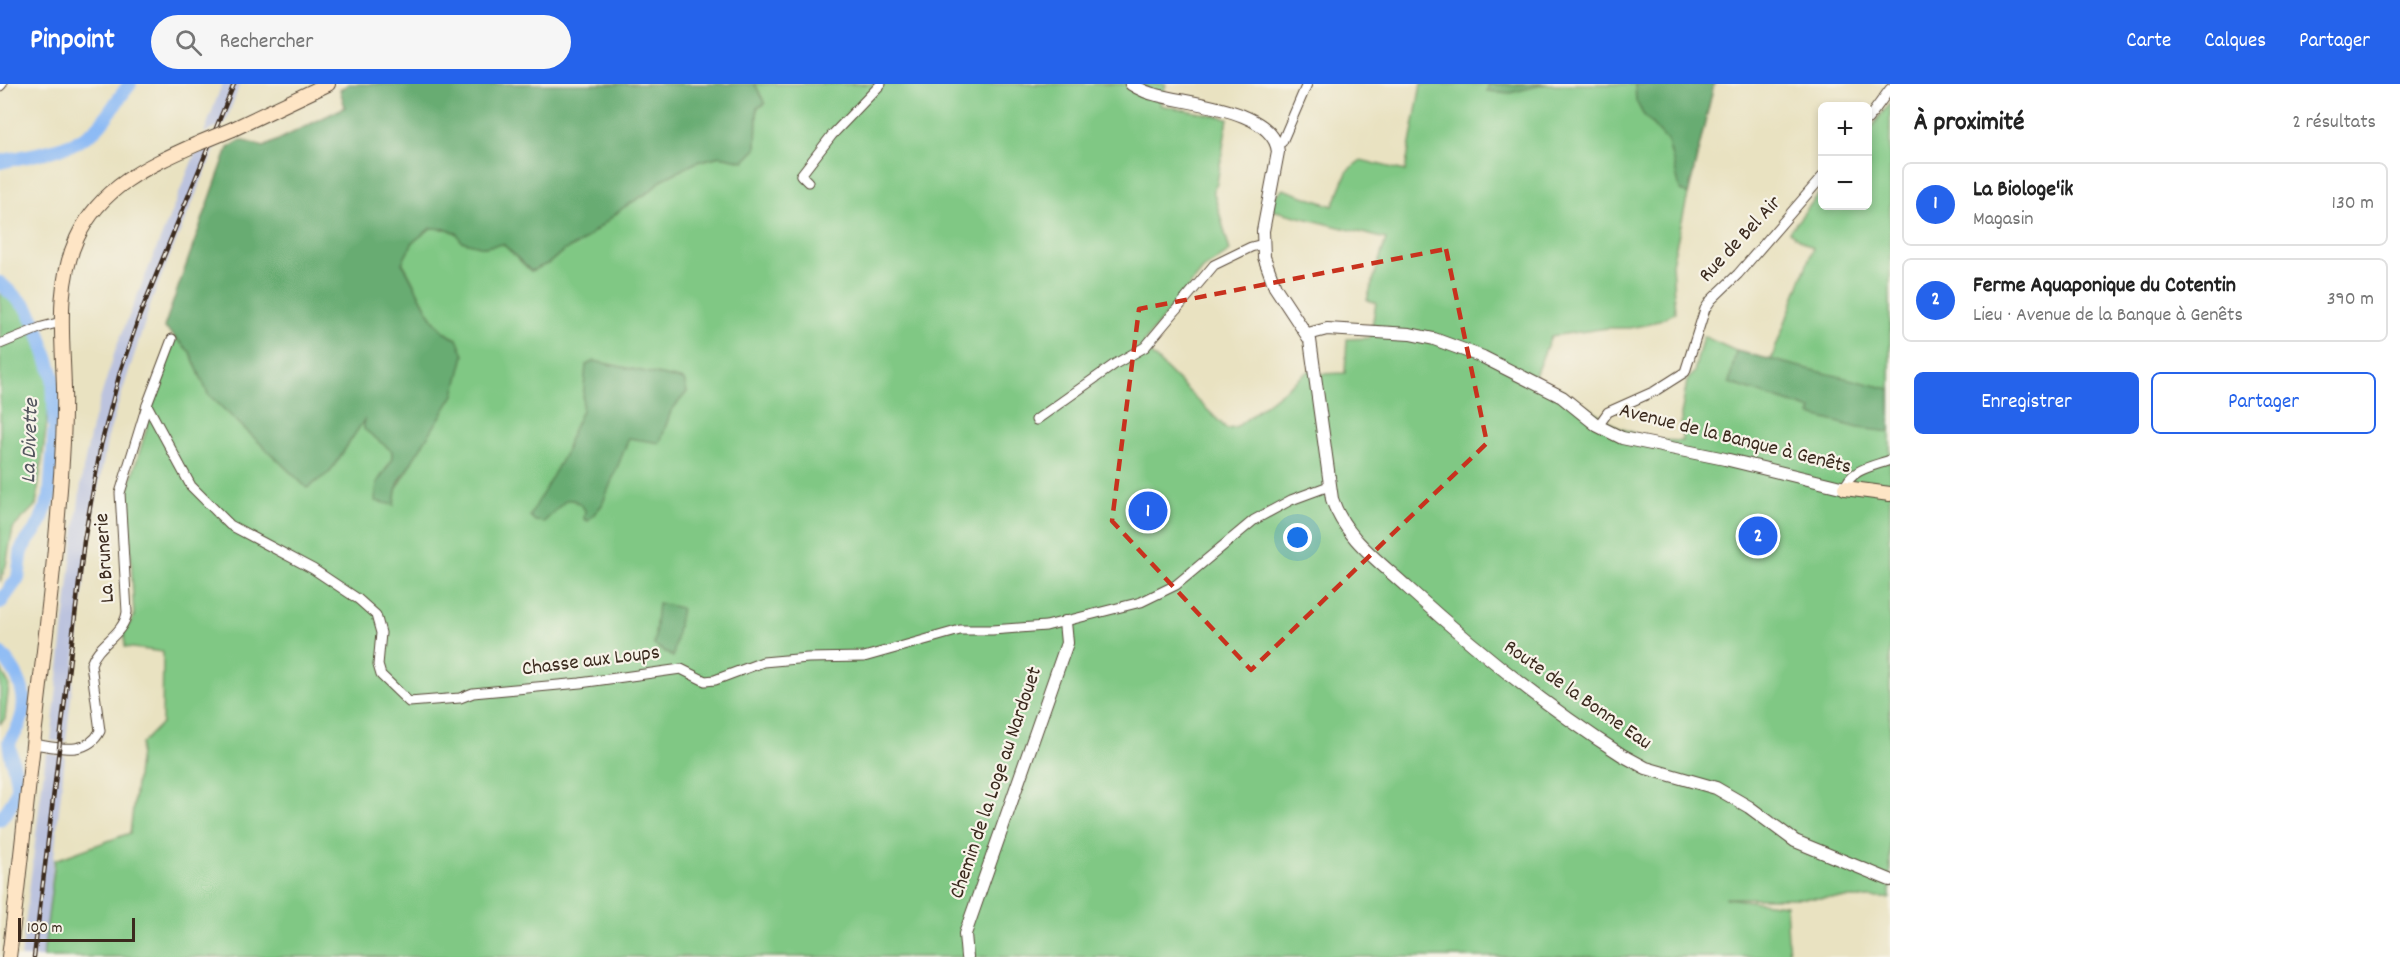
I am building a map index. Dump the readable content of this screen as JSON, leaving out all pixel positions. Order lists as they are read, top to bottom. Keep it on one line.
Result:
{"streets":{"main road":["Avenue de la Banque à Genêts"],"street":["Rue de Bel Air","La Brunerie","Chasse aux Loups","Route de la Bonne Eau","Chemin de la Loge au Nardouet"]},"crossings":[["Rue de Bel Air","Avenue de la Banque à Genêts"],["Avenue de la Banque à Genêts","Route de la Bonne Eau"],["La Brunerie","Chasse aux Loups"],["Chasse aux Loups","Route de la Bonne Eau"],["Chasse aux Loups","Chemin de la Loge au Nardouet"]],"water":["La Divette"],"scale_bar":"100 m","page":{"header":"Pinpoint","search":"Rechercher","nav":["Carte","Calques","Partager"],"heading":["À proximité","2 résultats"],"map_buttons":["+","−"],"list":[{"mark":"1","name":"La Biologe'ik","note":"Magasin","value":"130 m"},{"mark":"2","name":"Ferme Aquaponique du Cotentin","note":"Lieu · Avenue de la Banque à Genêts","value":"390 m"}],"buttons":["Enregistrer","Partager"],"pins":["1","2"],"scale":"100 m"}}
